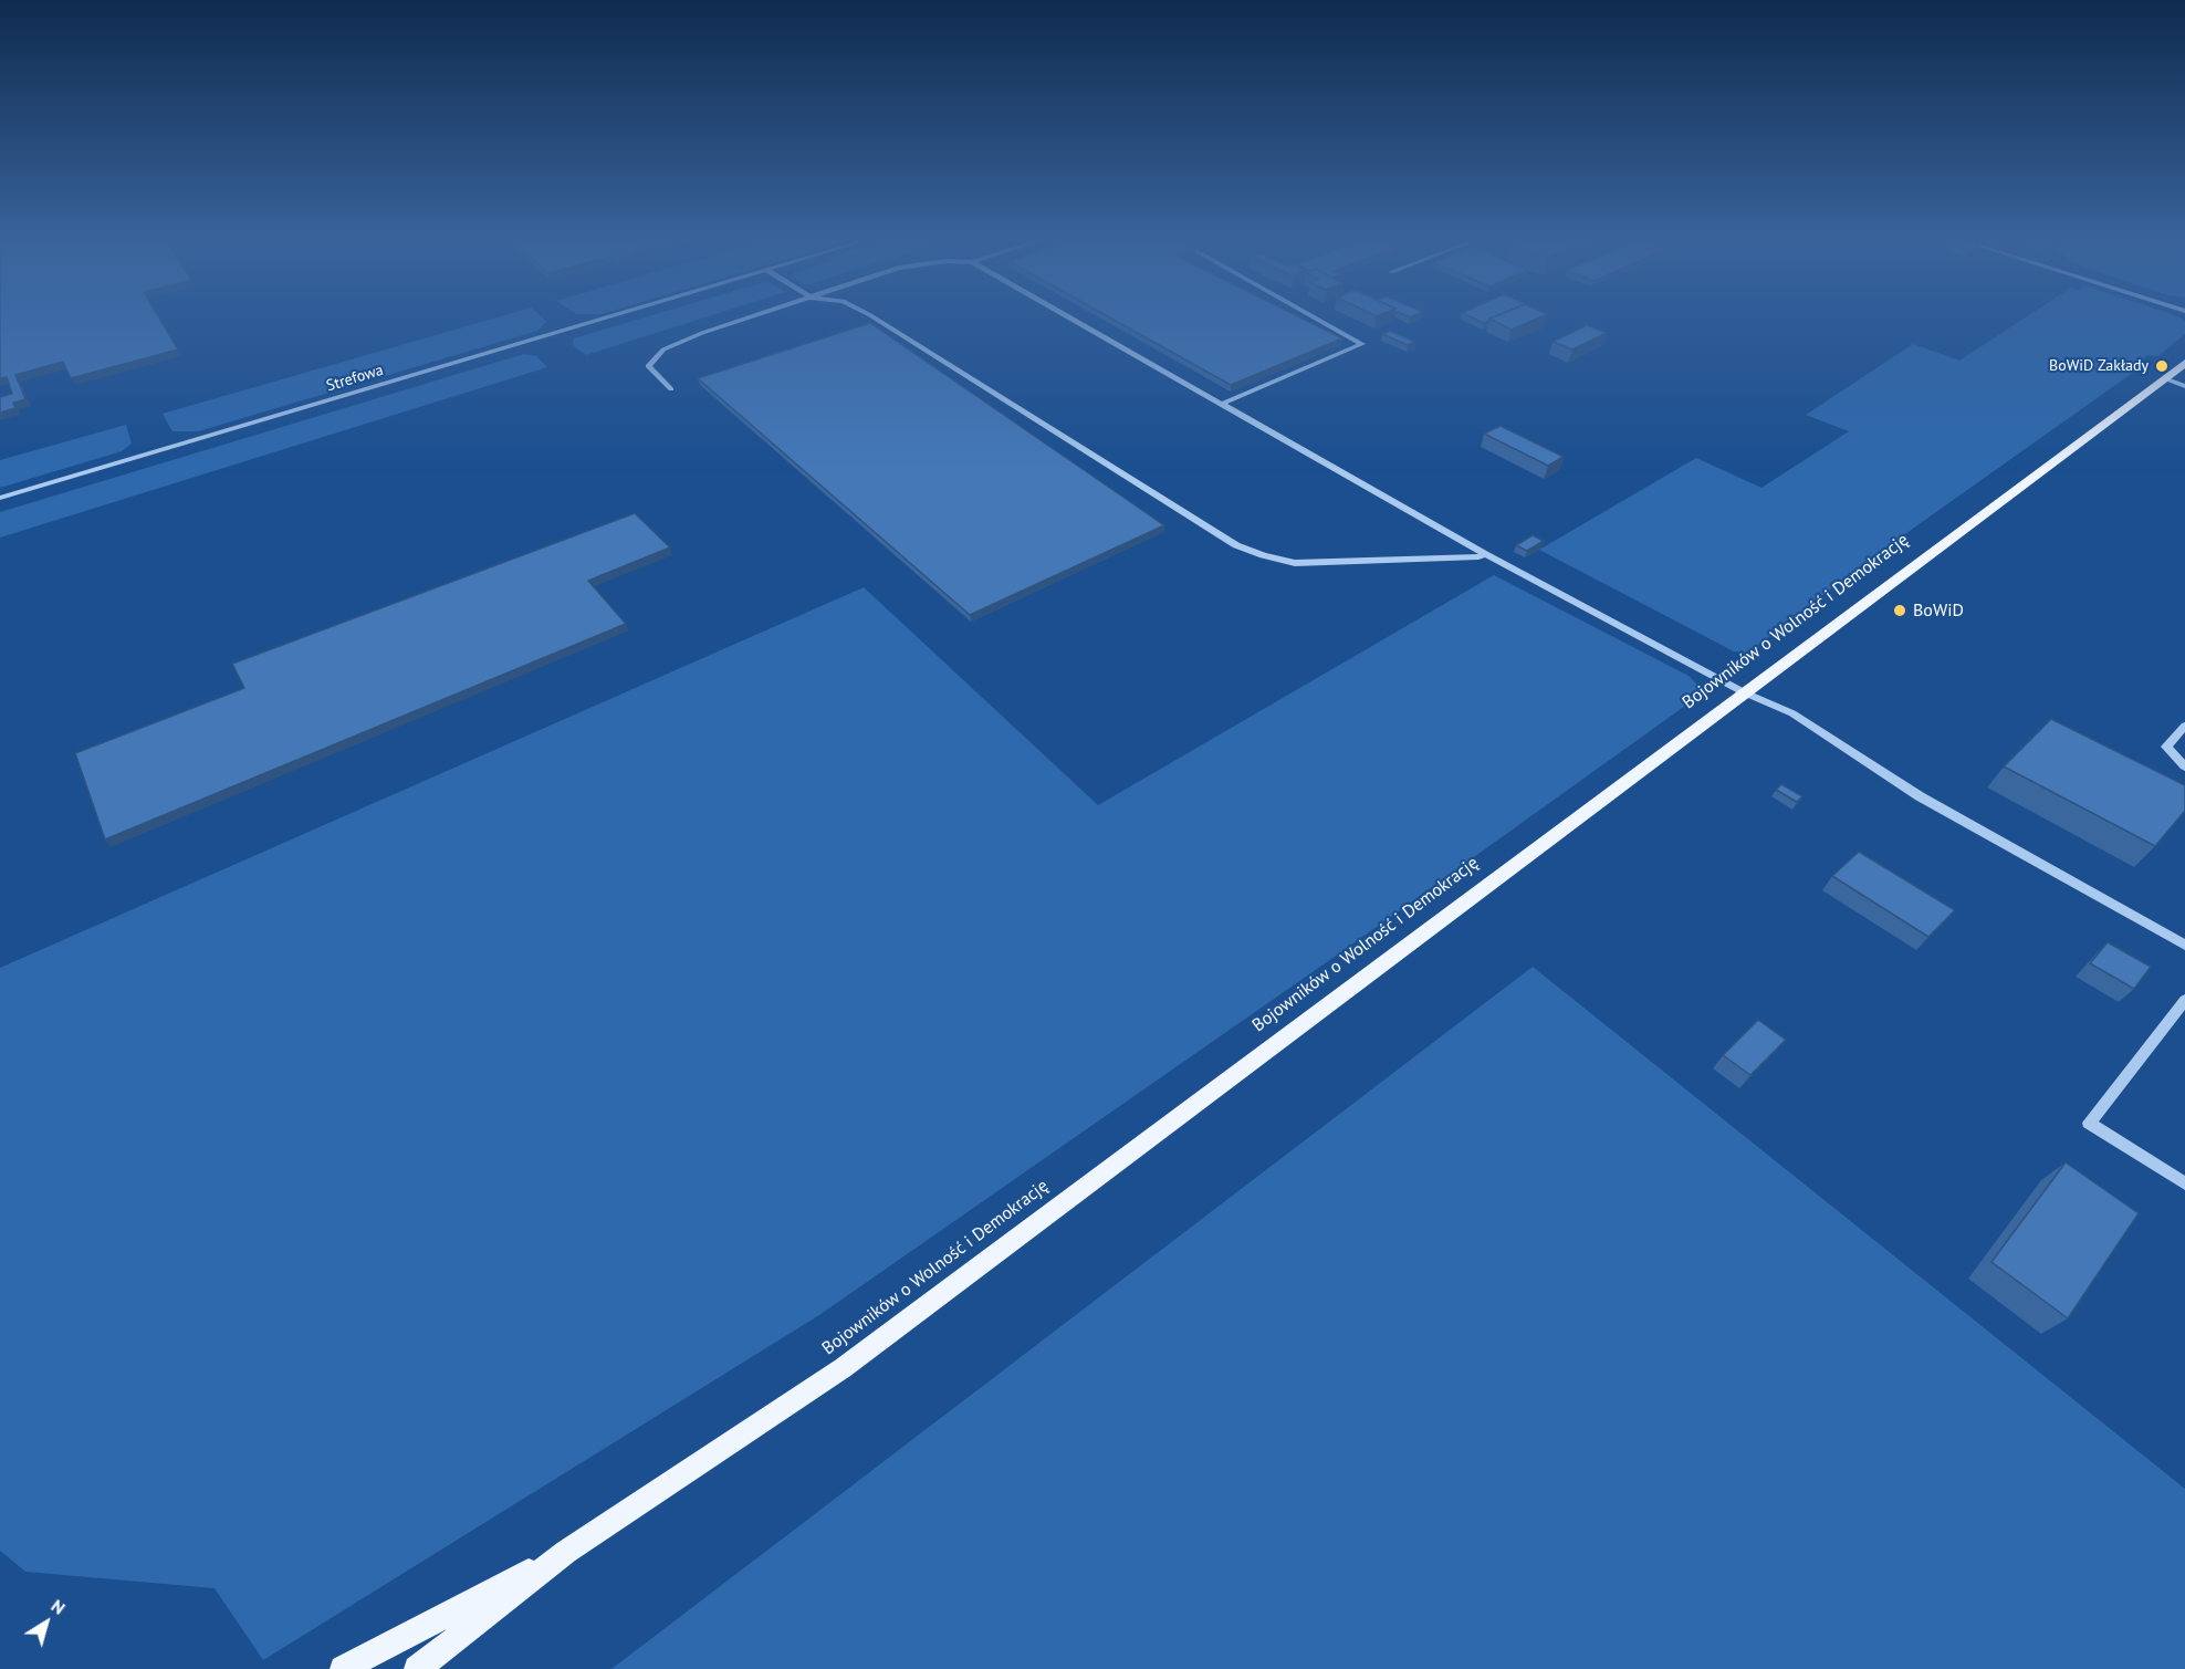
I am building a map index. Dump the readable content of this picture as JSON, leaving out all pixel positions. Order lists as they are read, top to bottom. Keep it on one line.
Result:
{"streets":{"main road":["Bojowników o Wolność i Demokrację"],"street":["Strefowa"]},"places":["BoWiD Zakłady","BoWiD"],"north":"top right"}
